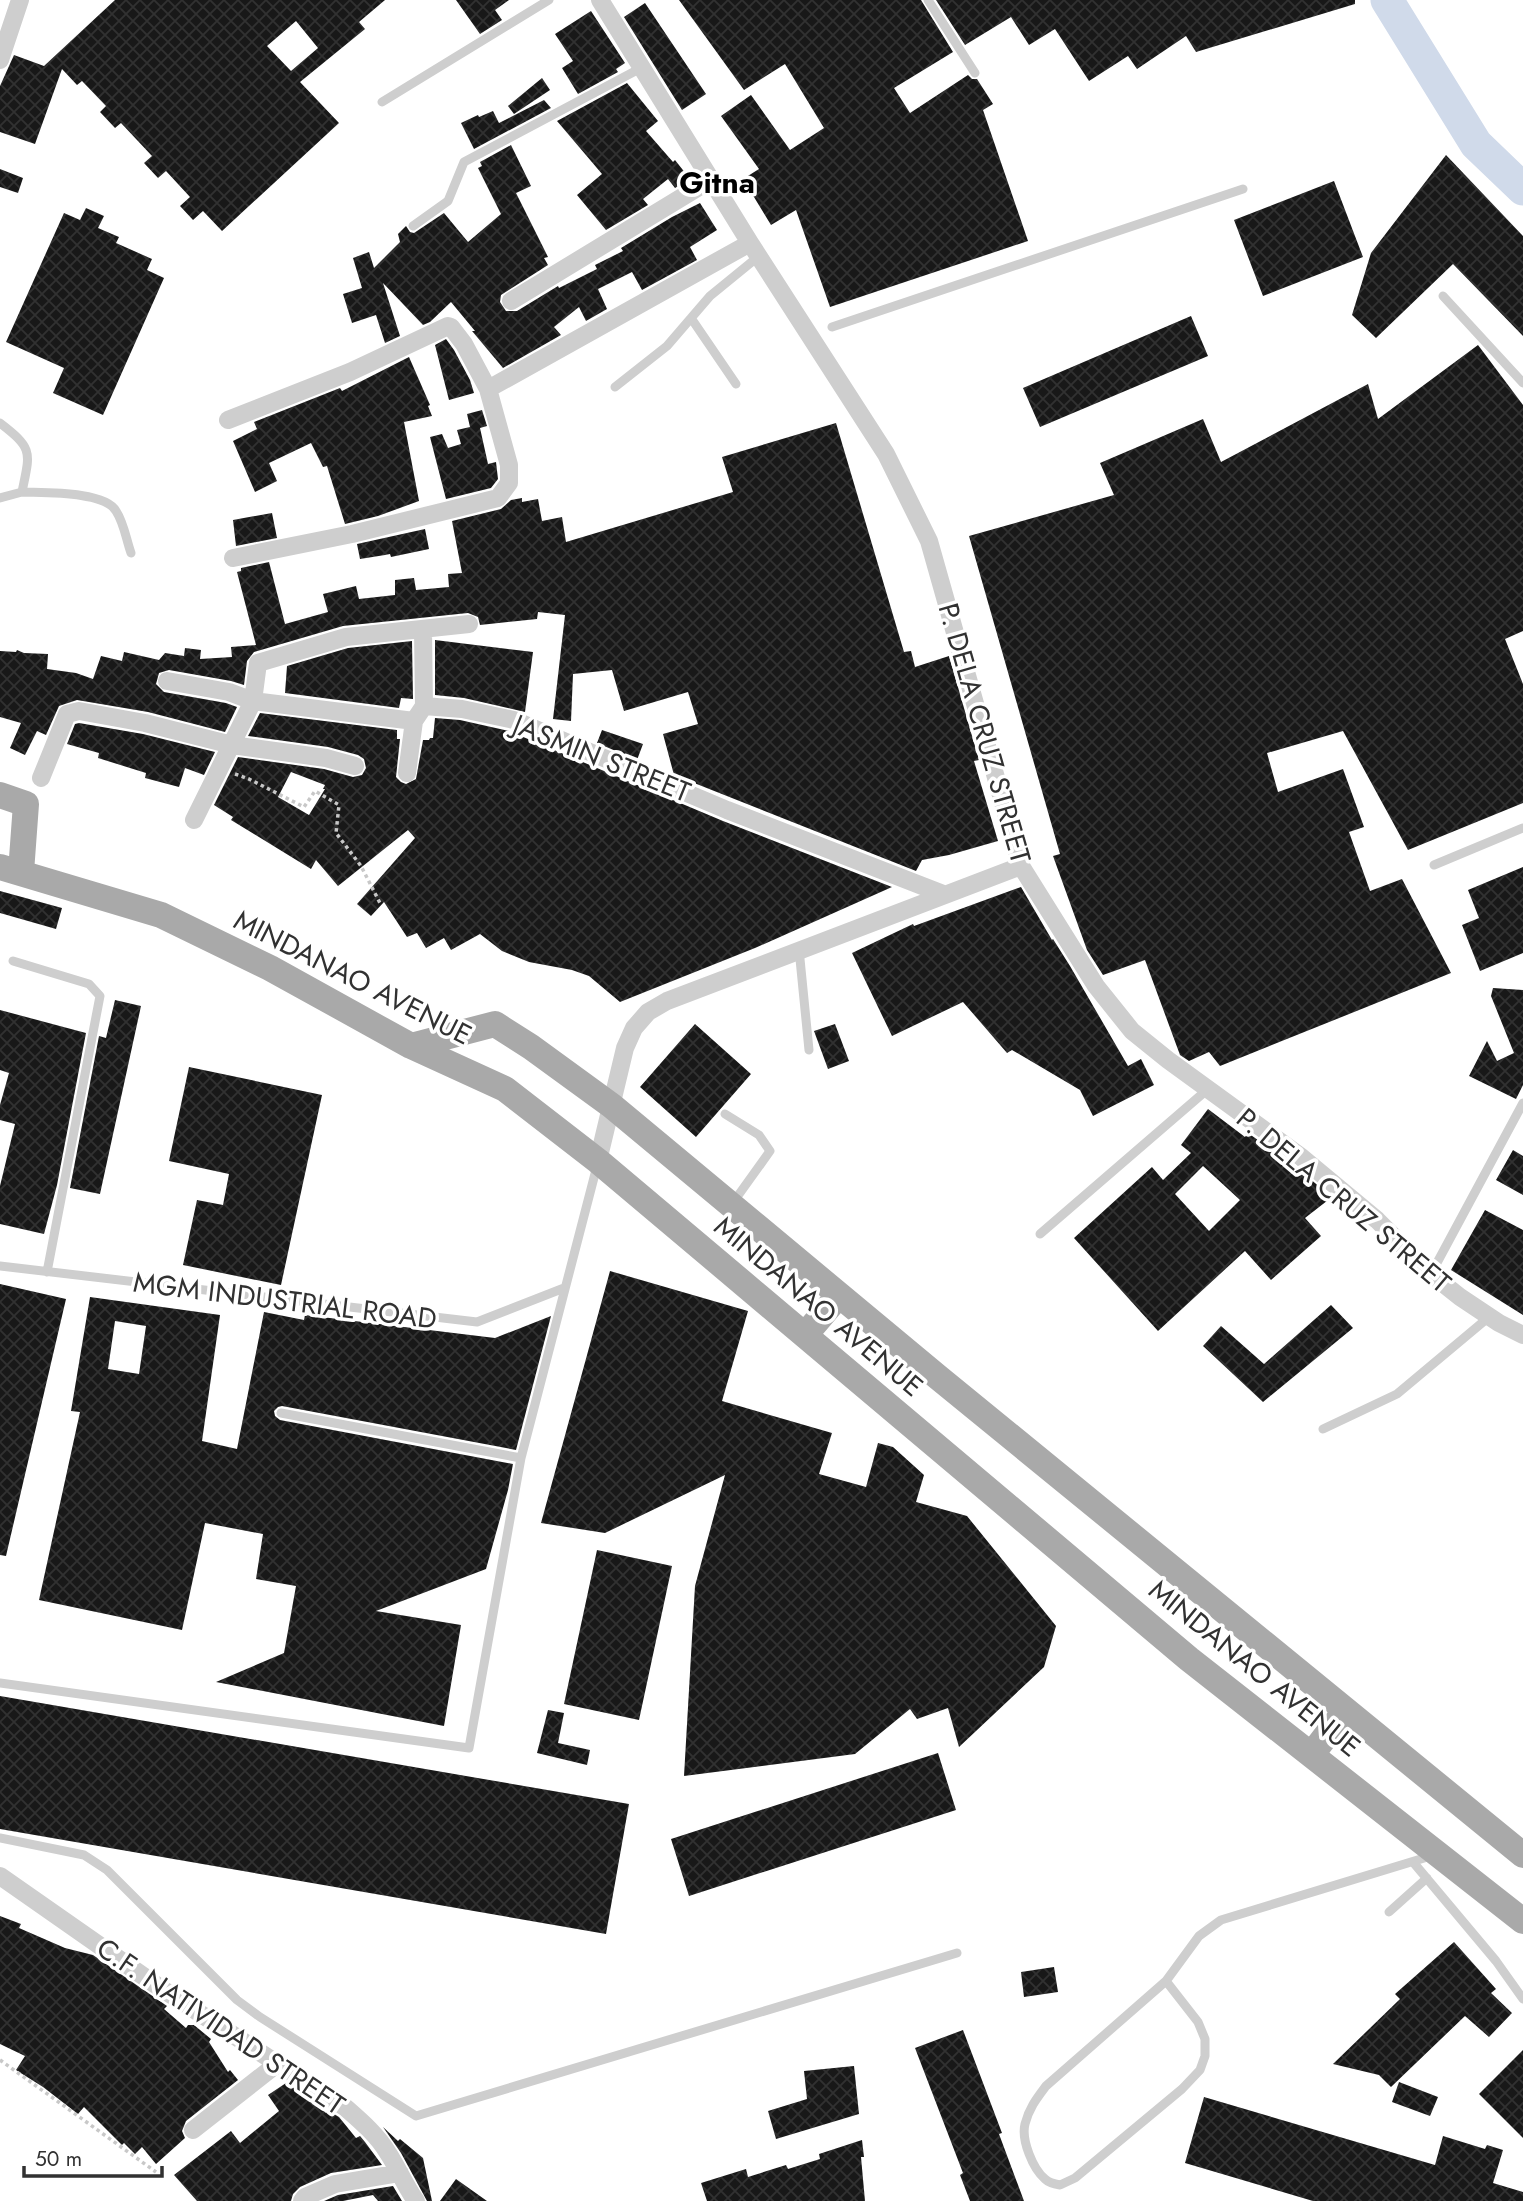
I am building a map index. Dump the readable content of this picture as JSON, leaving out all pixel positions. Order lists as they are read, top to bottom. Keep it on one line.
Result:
{"streets":{"main road":["MINDANAO AVENUE"],"street":["P. DELA CRUZ STREET","JASMIN STREET","C.F. NATIVIDAD STREET"],"lane":["MGM INDUSTRIAL ROAD"]},"districts":["Gitna"],"scale_bar":"50 m"}
